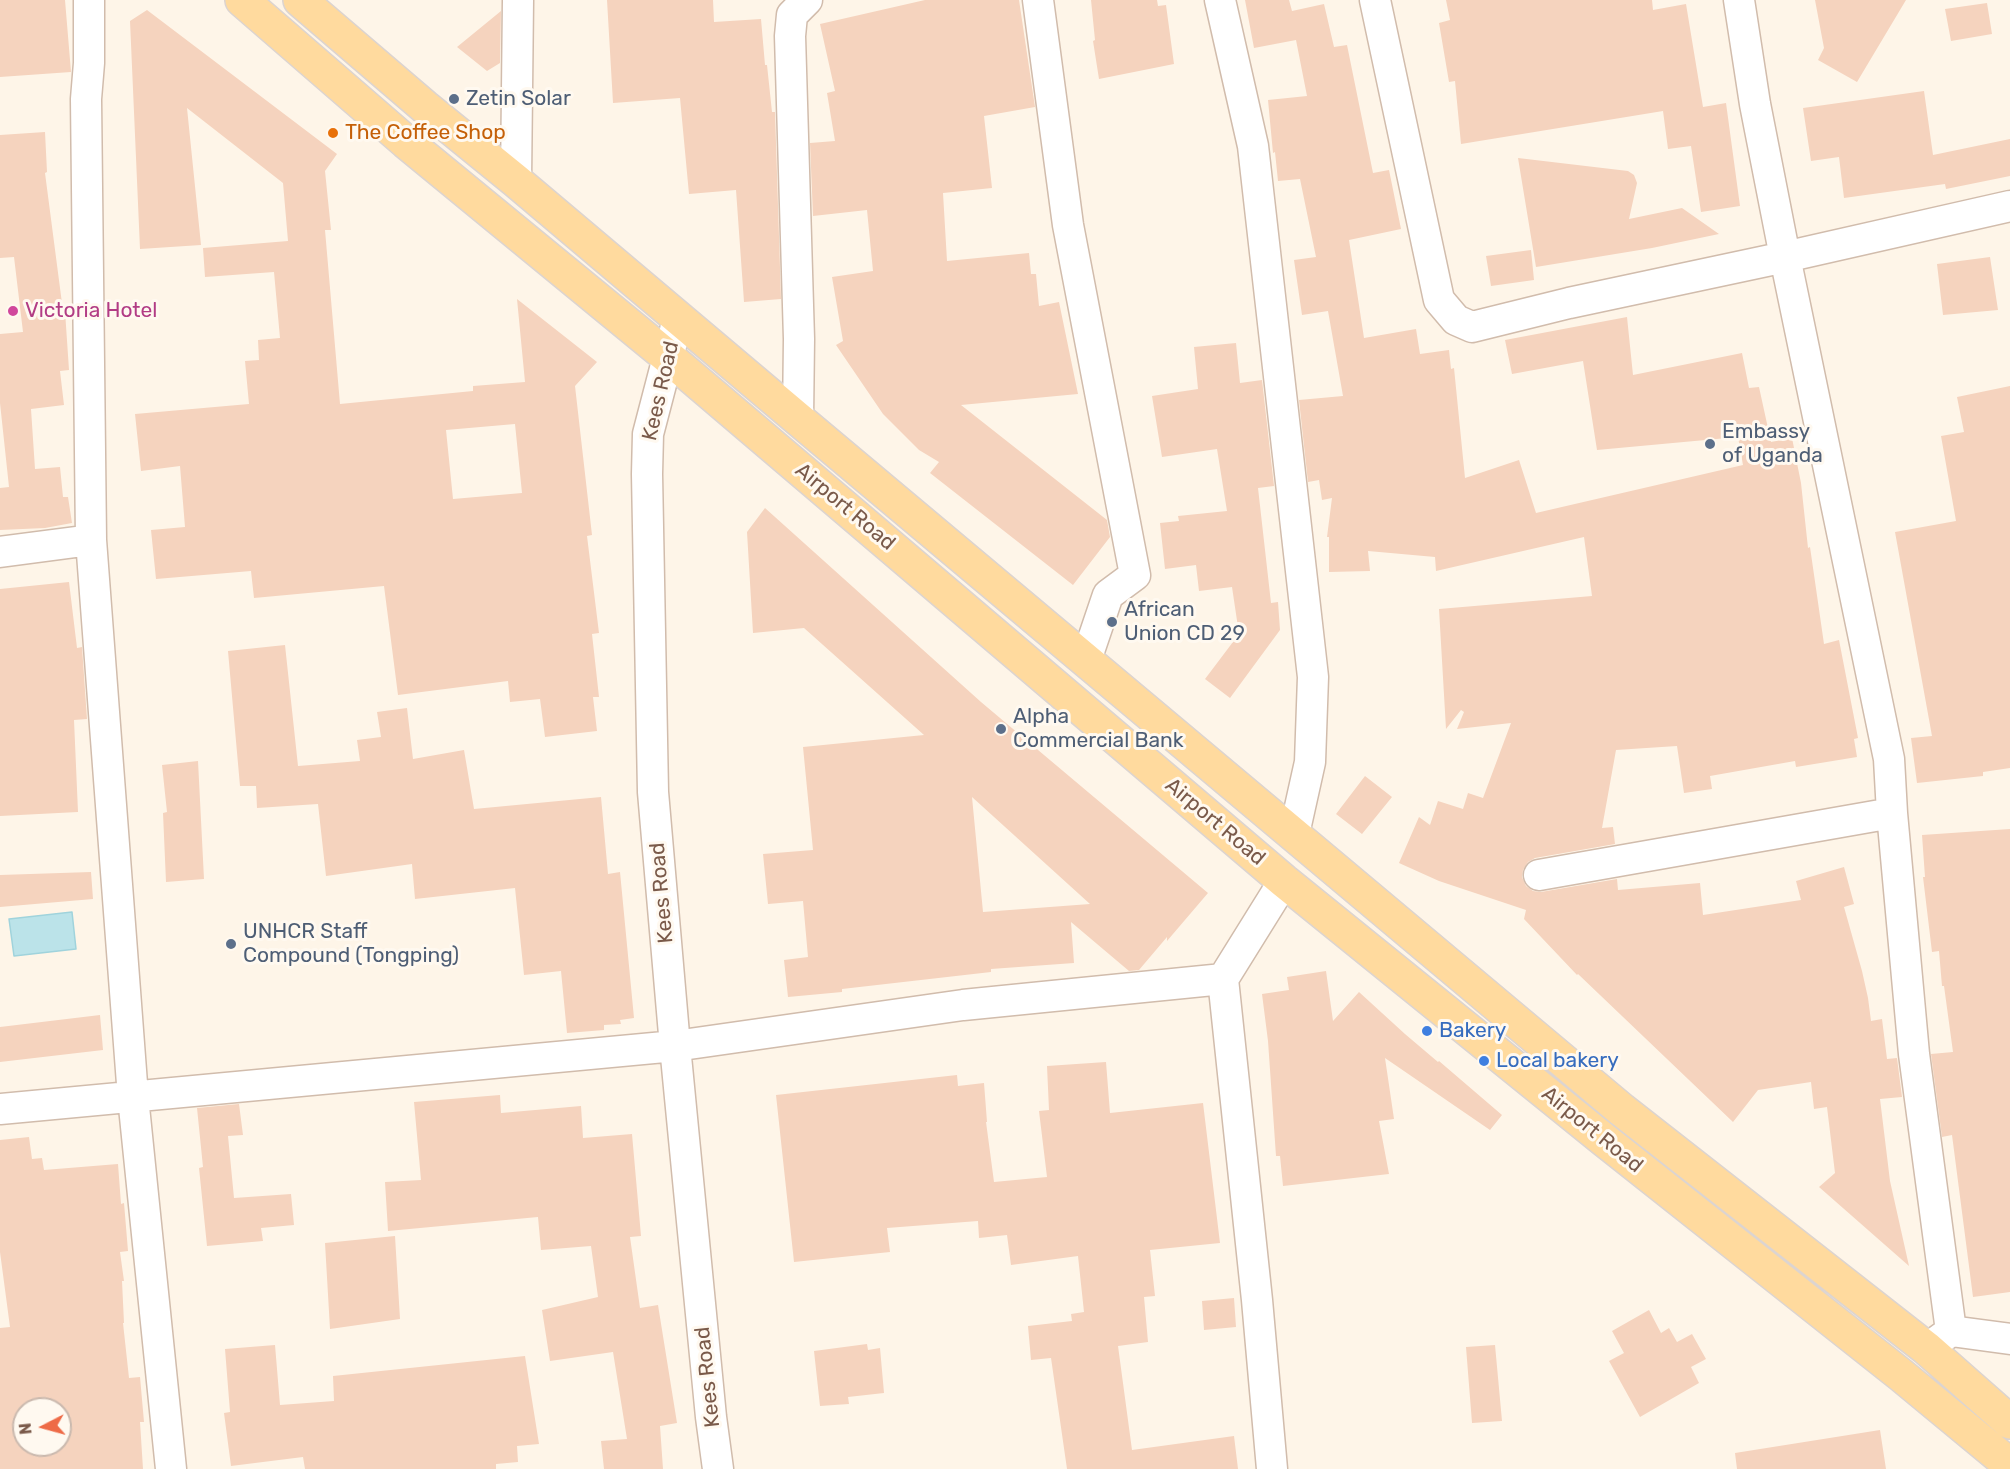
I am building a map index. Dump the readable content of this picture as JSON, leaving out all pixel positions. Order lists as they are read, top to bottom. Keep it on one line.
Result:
{"streets":{"main road":["Airport Road"],"street":["Kees Road"]},"crossings":[["Kees Road","Airport Road"]],"places":["Zetin Solar","The Coffee Shop","Victoria Hotel","Embassy of Uganda","African Union CD 29","Alpha Commercial Bank","UNHCR Staff Compound (Tongping)","Bakery","Local bakery"],"north":"left"}
